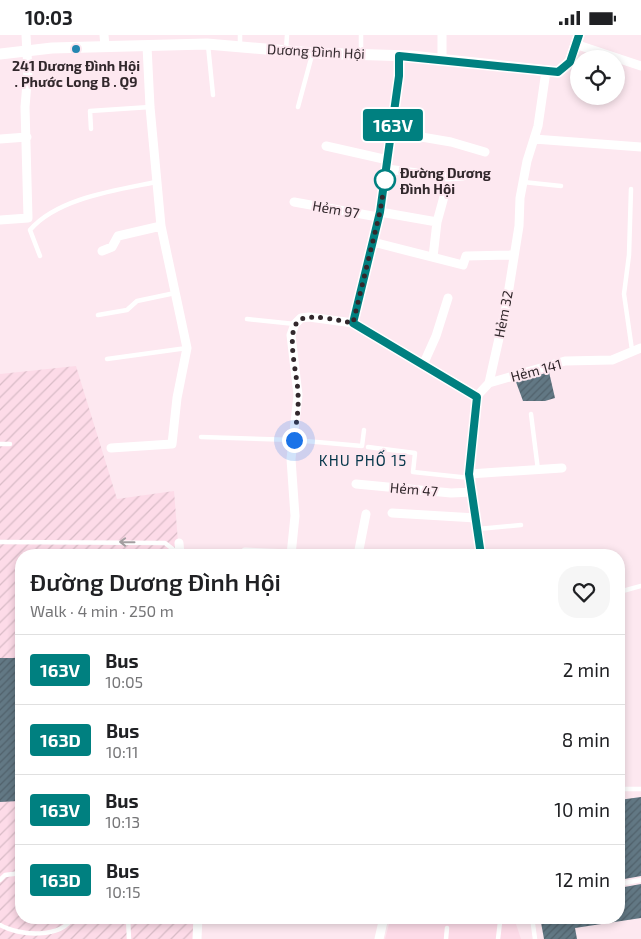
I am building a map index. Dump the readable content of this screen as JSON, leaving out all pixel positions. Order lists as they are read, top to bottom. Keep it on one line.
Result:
{"streets":{"street":["Dương Đình Hội","Hẻm 97","Hẻm 32","Hẻm 141","Hẻm 47"]},"crossings":[["Dương Đình Hội","Hẻm 32"],["Hẻm 32","Hẻm 141"]],"districts":["KHU PHỐ 15"],"places":["241 Dương Đình Hội . Phước Long B . Q9","Đường Dương Đình Hội"],"lines":["bus line 163V"],"page":{"status":"10:03","on_map":"163V","heading":["Đường Dương Đình Hội","Walk · 4 min · 250 m"],"list":[{"mark":"163V","name":"Bus","note":"10:05","value":"2 min"},{"mark":"163D","name":"Bus","note":"10:11","value":"8 min"},{"mark":"163V","name":"Bus","note":"10:13","value":"10 min"},{"mark":"163D","name":"Bus","note":"10:15","value":"12 min"}]}}
